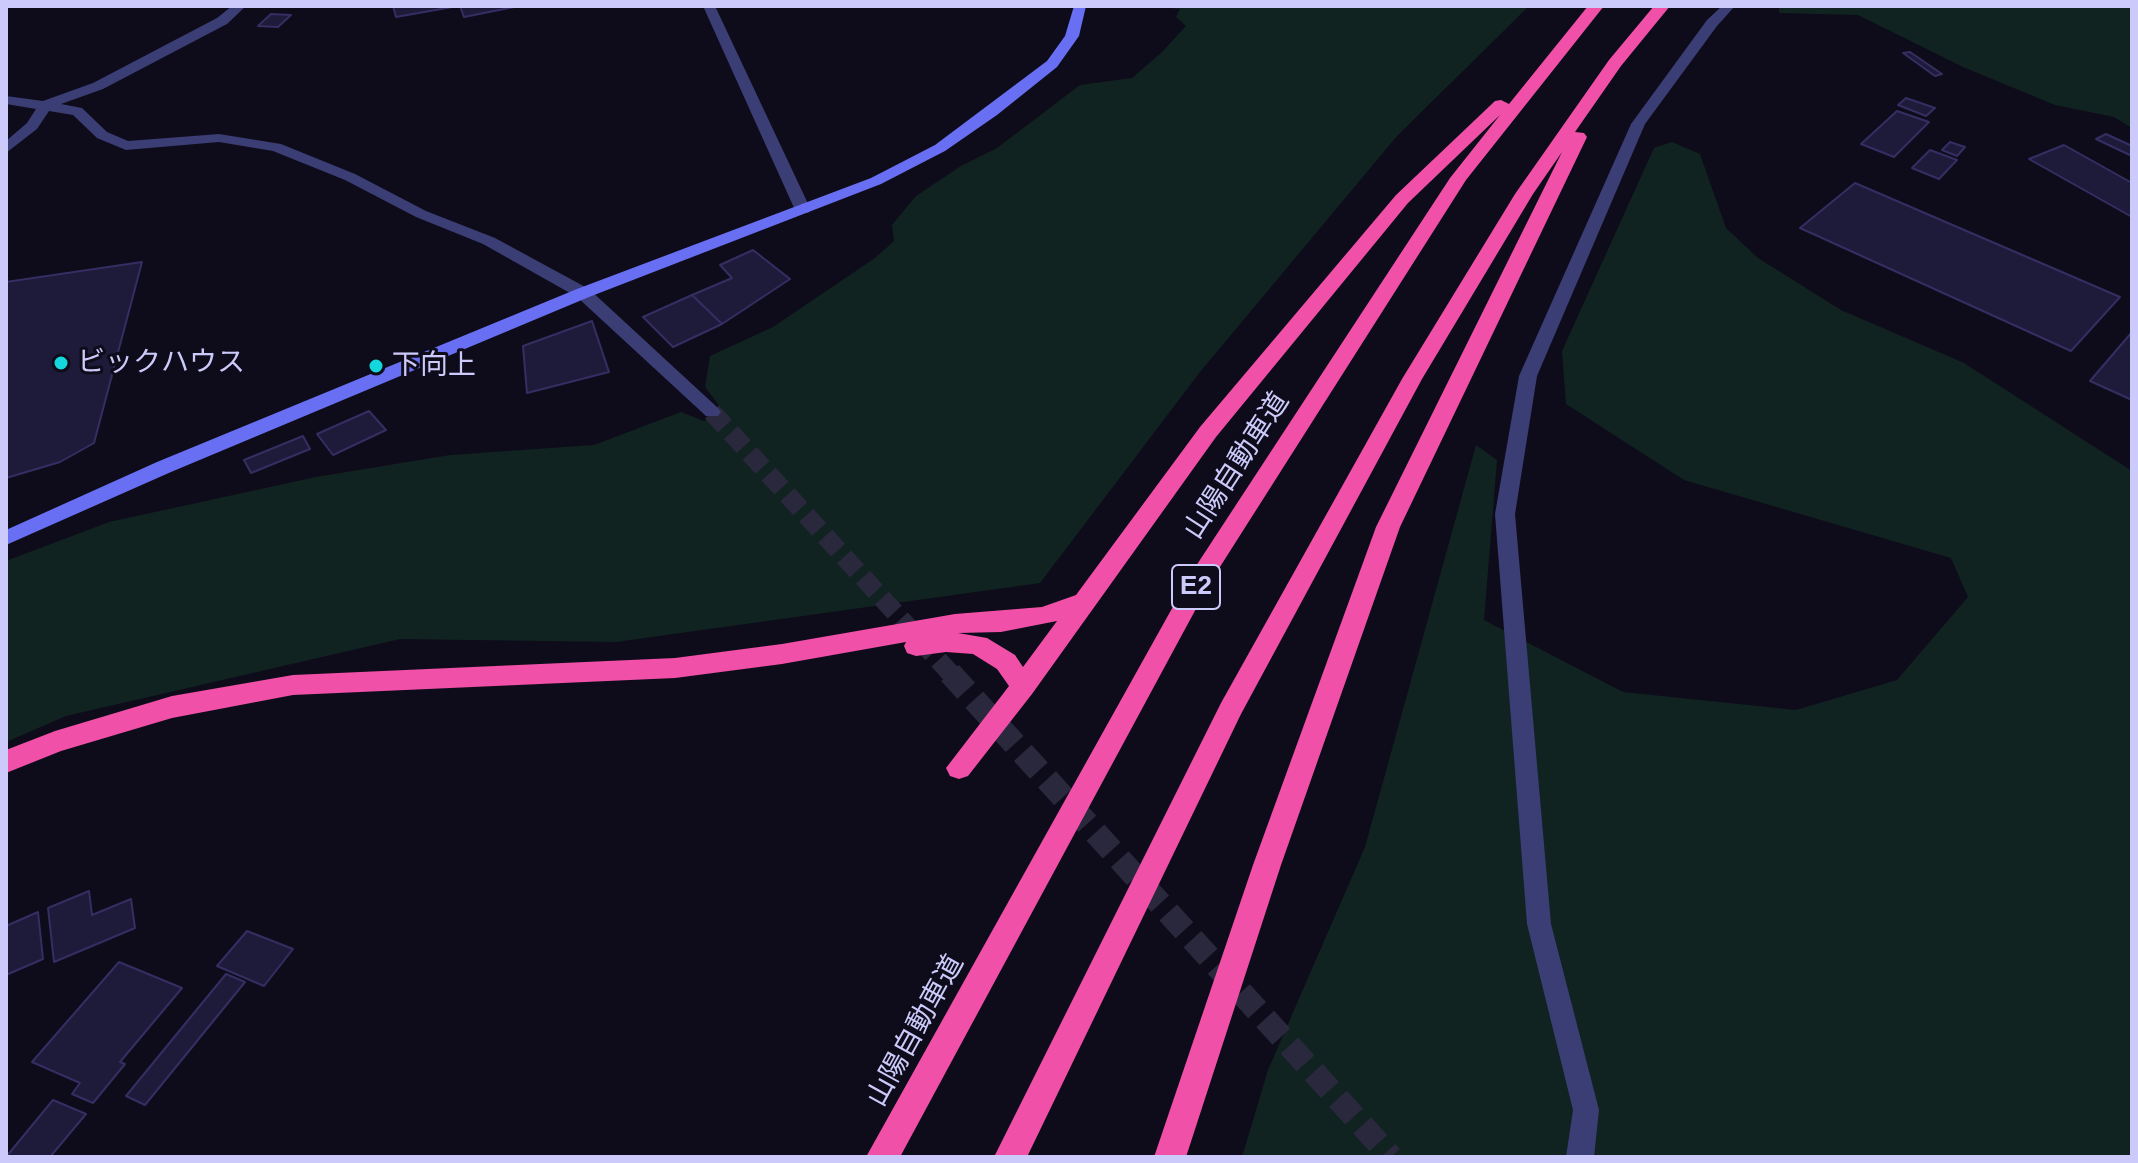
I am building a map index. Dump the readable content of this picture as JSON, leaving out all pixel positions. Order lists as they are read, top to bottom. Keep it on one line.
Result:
{"streets":{"highway":["山陽自動車道","E2"]},"places":["ビックハウス","下向上"]}
